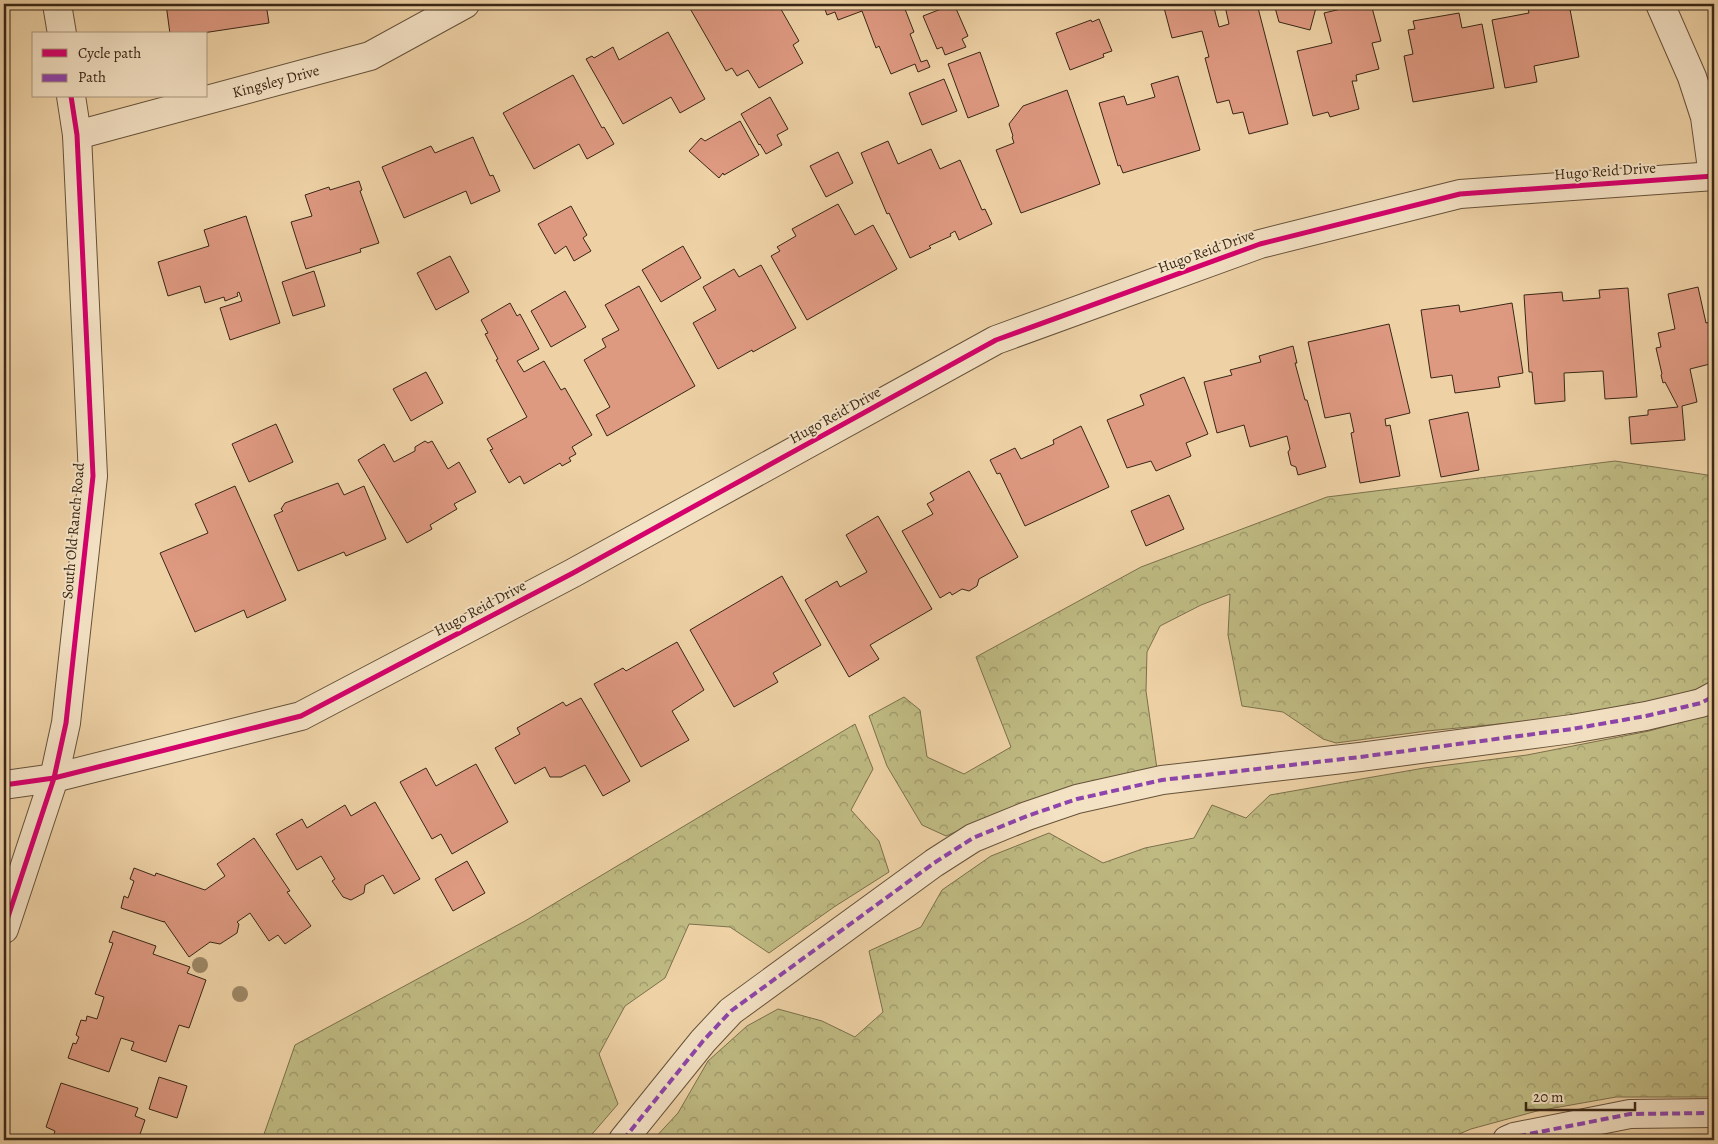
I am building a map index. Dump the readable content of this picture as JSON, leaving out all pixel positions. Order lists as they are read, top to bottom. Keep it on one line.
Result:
{"streets":{"street":["Kingsley Drive","Hugo Reid Drive","South Old Ranch Road"]},"crossings":[["Kingsley Drive","South Old Ranch Road"],["Hugo Reid Drive","South Old Ranch Road"]],"legend":["Cycle path","Path"],"scale_bar":"20 m"}
